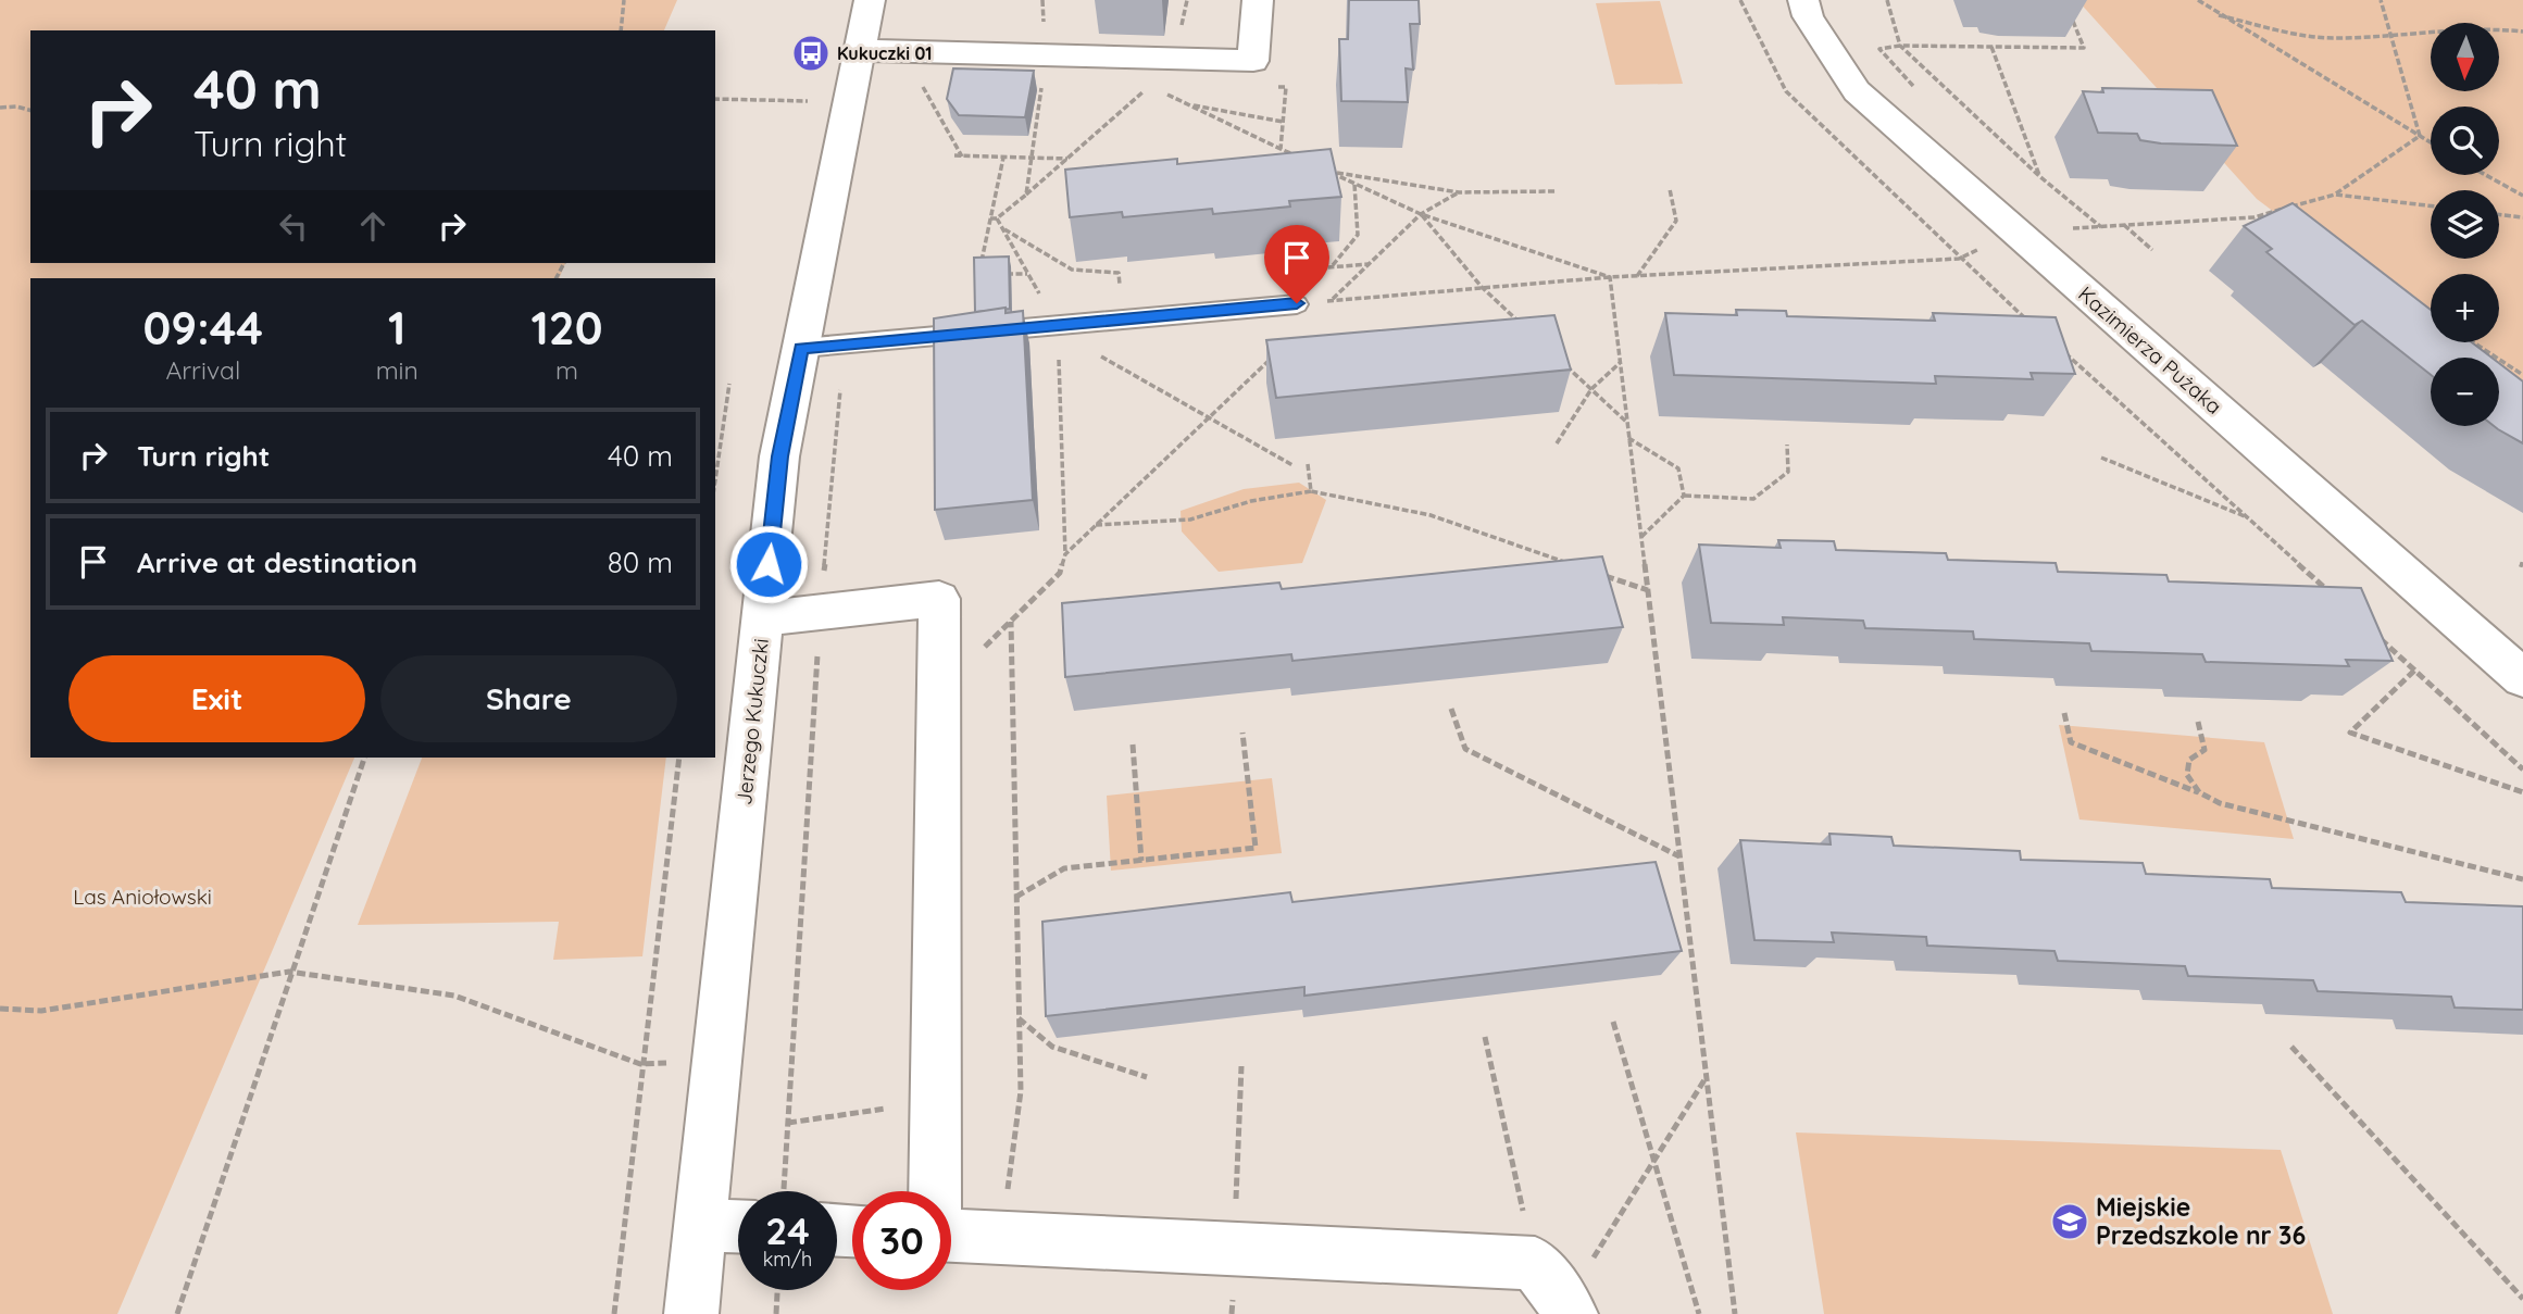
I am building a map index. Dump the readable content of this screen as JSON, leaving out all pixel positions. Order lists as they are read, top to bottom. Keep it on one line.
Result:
{"streets":{"street":["Kazimierza Pużaka","Jerzego Kukuczki"]},"parks":["Las Aniołowski"],"places":{"bus stop":["Kukuczki 01"],"school or university":["Miejskie Przedszkole nr 36"]},"north":"bottom","page":{"map_buttons":["+","−"],"turn":["40 m","Turn right"],"eta":["09:44","Arrival","1","min","120","m"],"list":[{"name":"Turn right","value":"40 m"},{"name":"Arrive at destination","value":"80 m"}],"buttons":["Exit","Share"],"speed":"24 km/h","limit":"30"}}
